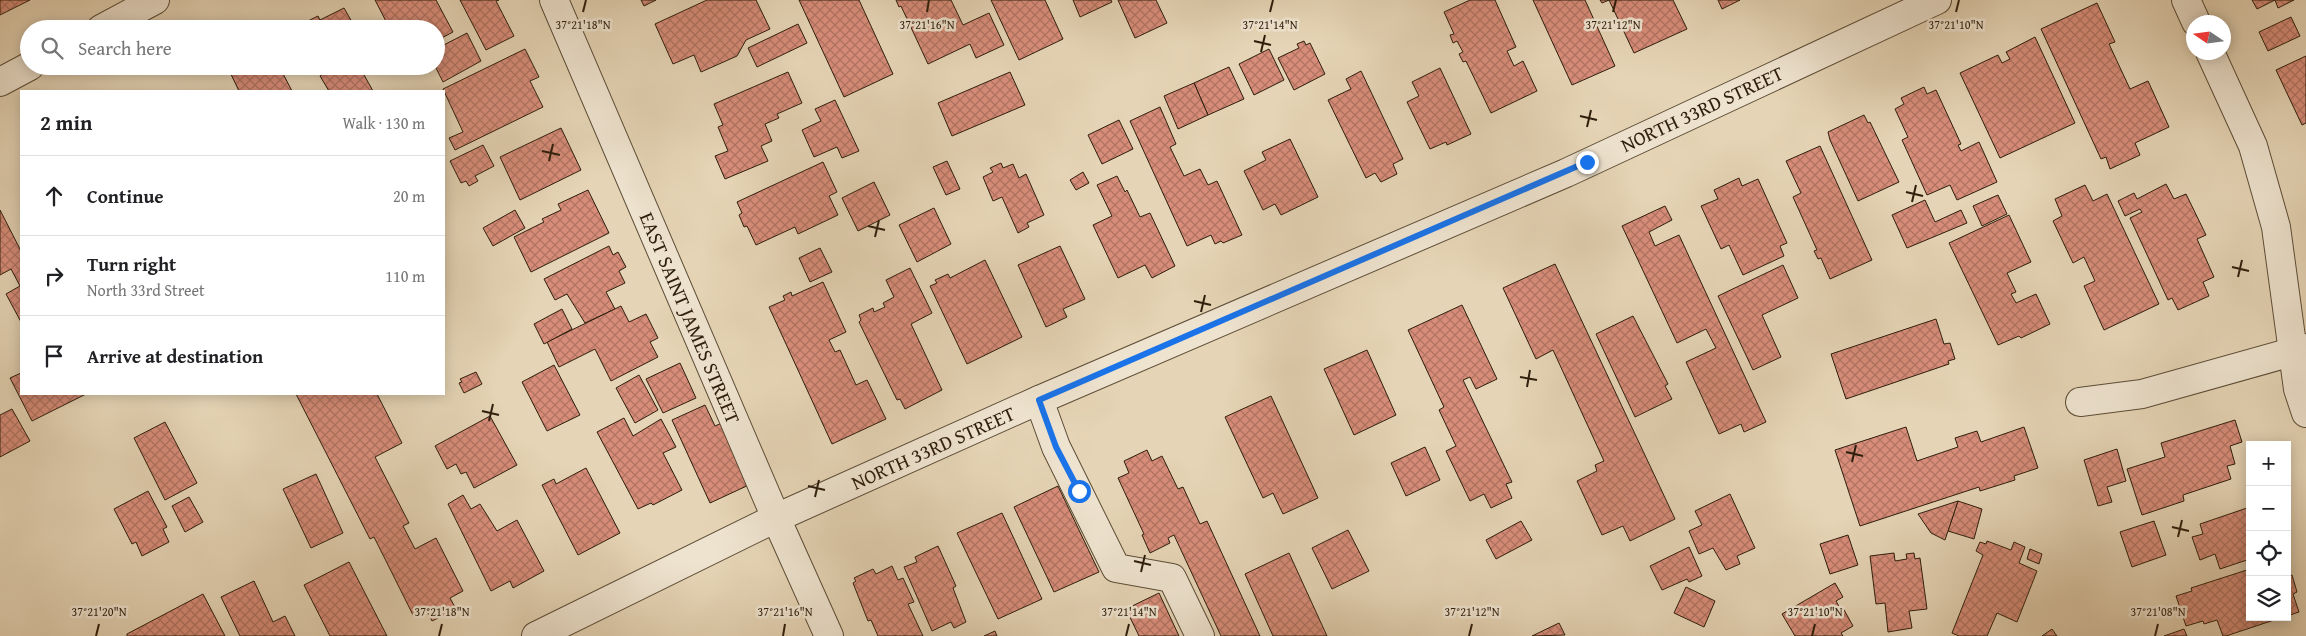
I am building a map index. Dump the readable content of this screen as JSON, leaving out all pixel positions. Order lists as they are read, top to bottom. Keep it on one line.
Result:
{"streets":{"street":["NORTH 33RD STREET","EAST SAINT JAMES STREET"]},"crossings":[["NORTH 33RD STREET","EAST SAINT JAMES STREET"]],"north":"left","page":{"search":"Search here","heading":["2 min","Walk · 130 m"],"list":[["Continue","20 m"],["Turn right","North 33rd Street","110 m"],"Arrive at destination"],"map_buttons":["+","−"]},"coordinates":["37°21'18\"N","37°21'16\"N","37°21'14\"N","37°21'12\"N","37°21'10\"N","37°21'20\"N","37°21'08\"N"]}
